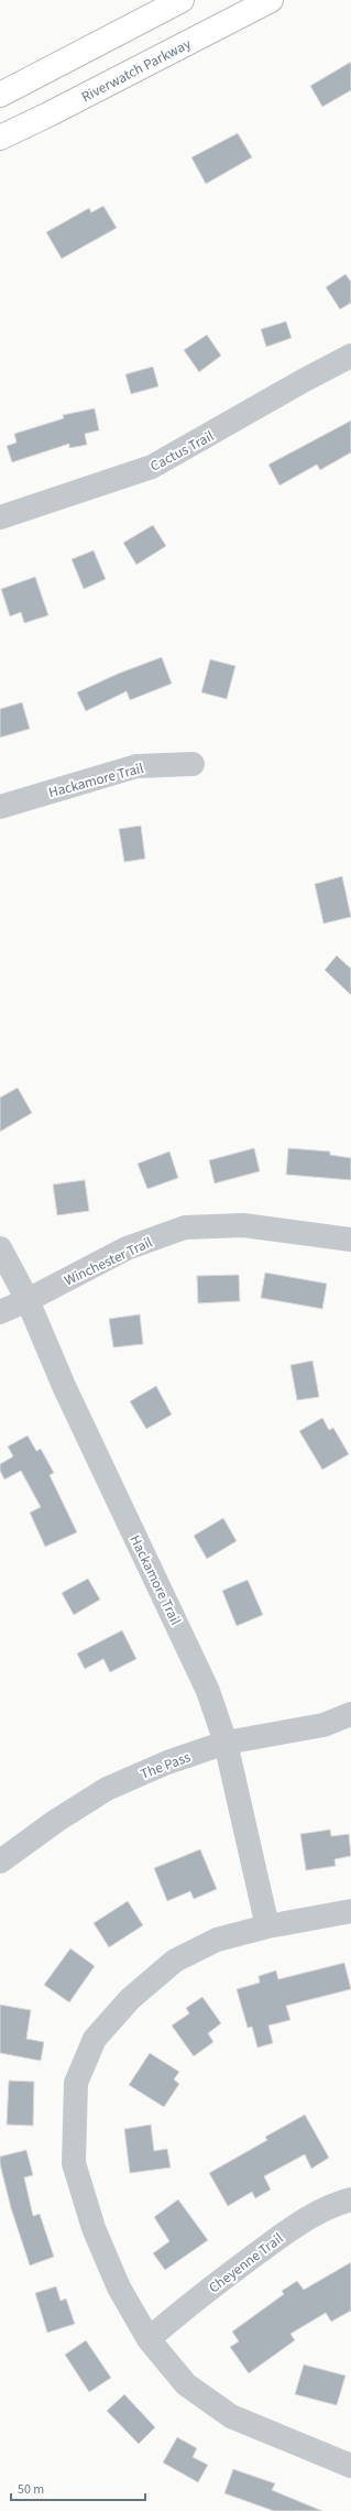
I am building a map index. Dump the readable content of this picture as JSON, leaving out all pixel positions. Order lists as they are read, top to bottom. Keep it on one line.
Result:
{"streets":{"main road":["Riverwatch Parkway"],"street":["Cactus Trail","Hackamore Trail","Winchester Trail","The Pass","Cheyenne Trail"]},"crossings":[["Hackamore Trail","Winchester Trail"],["Hackamore Trail","The Pass"]],"scale_bar":"50 m"}
